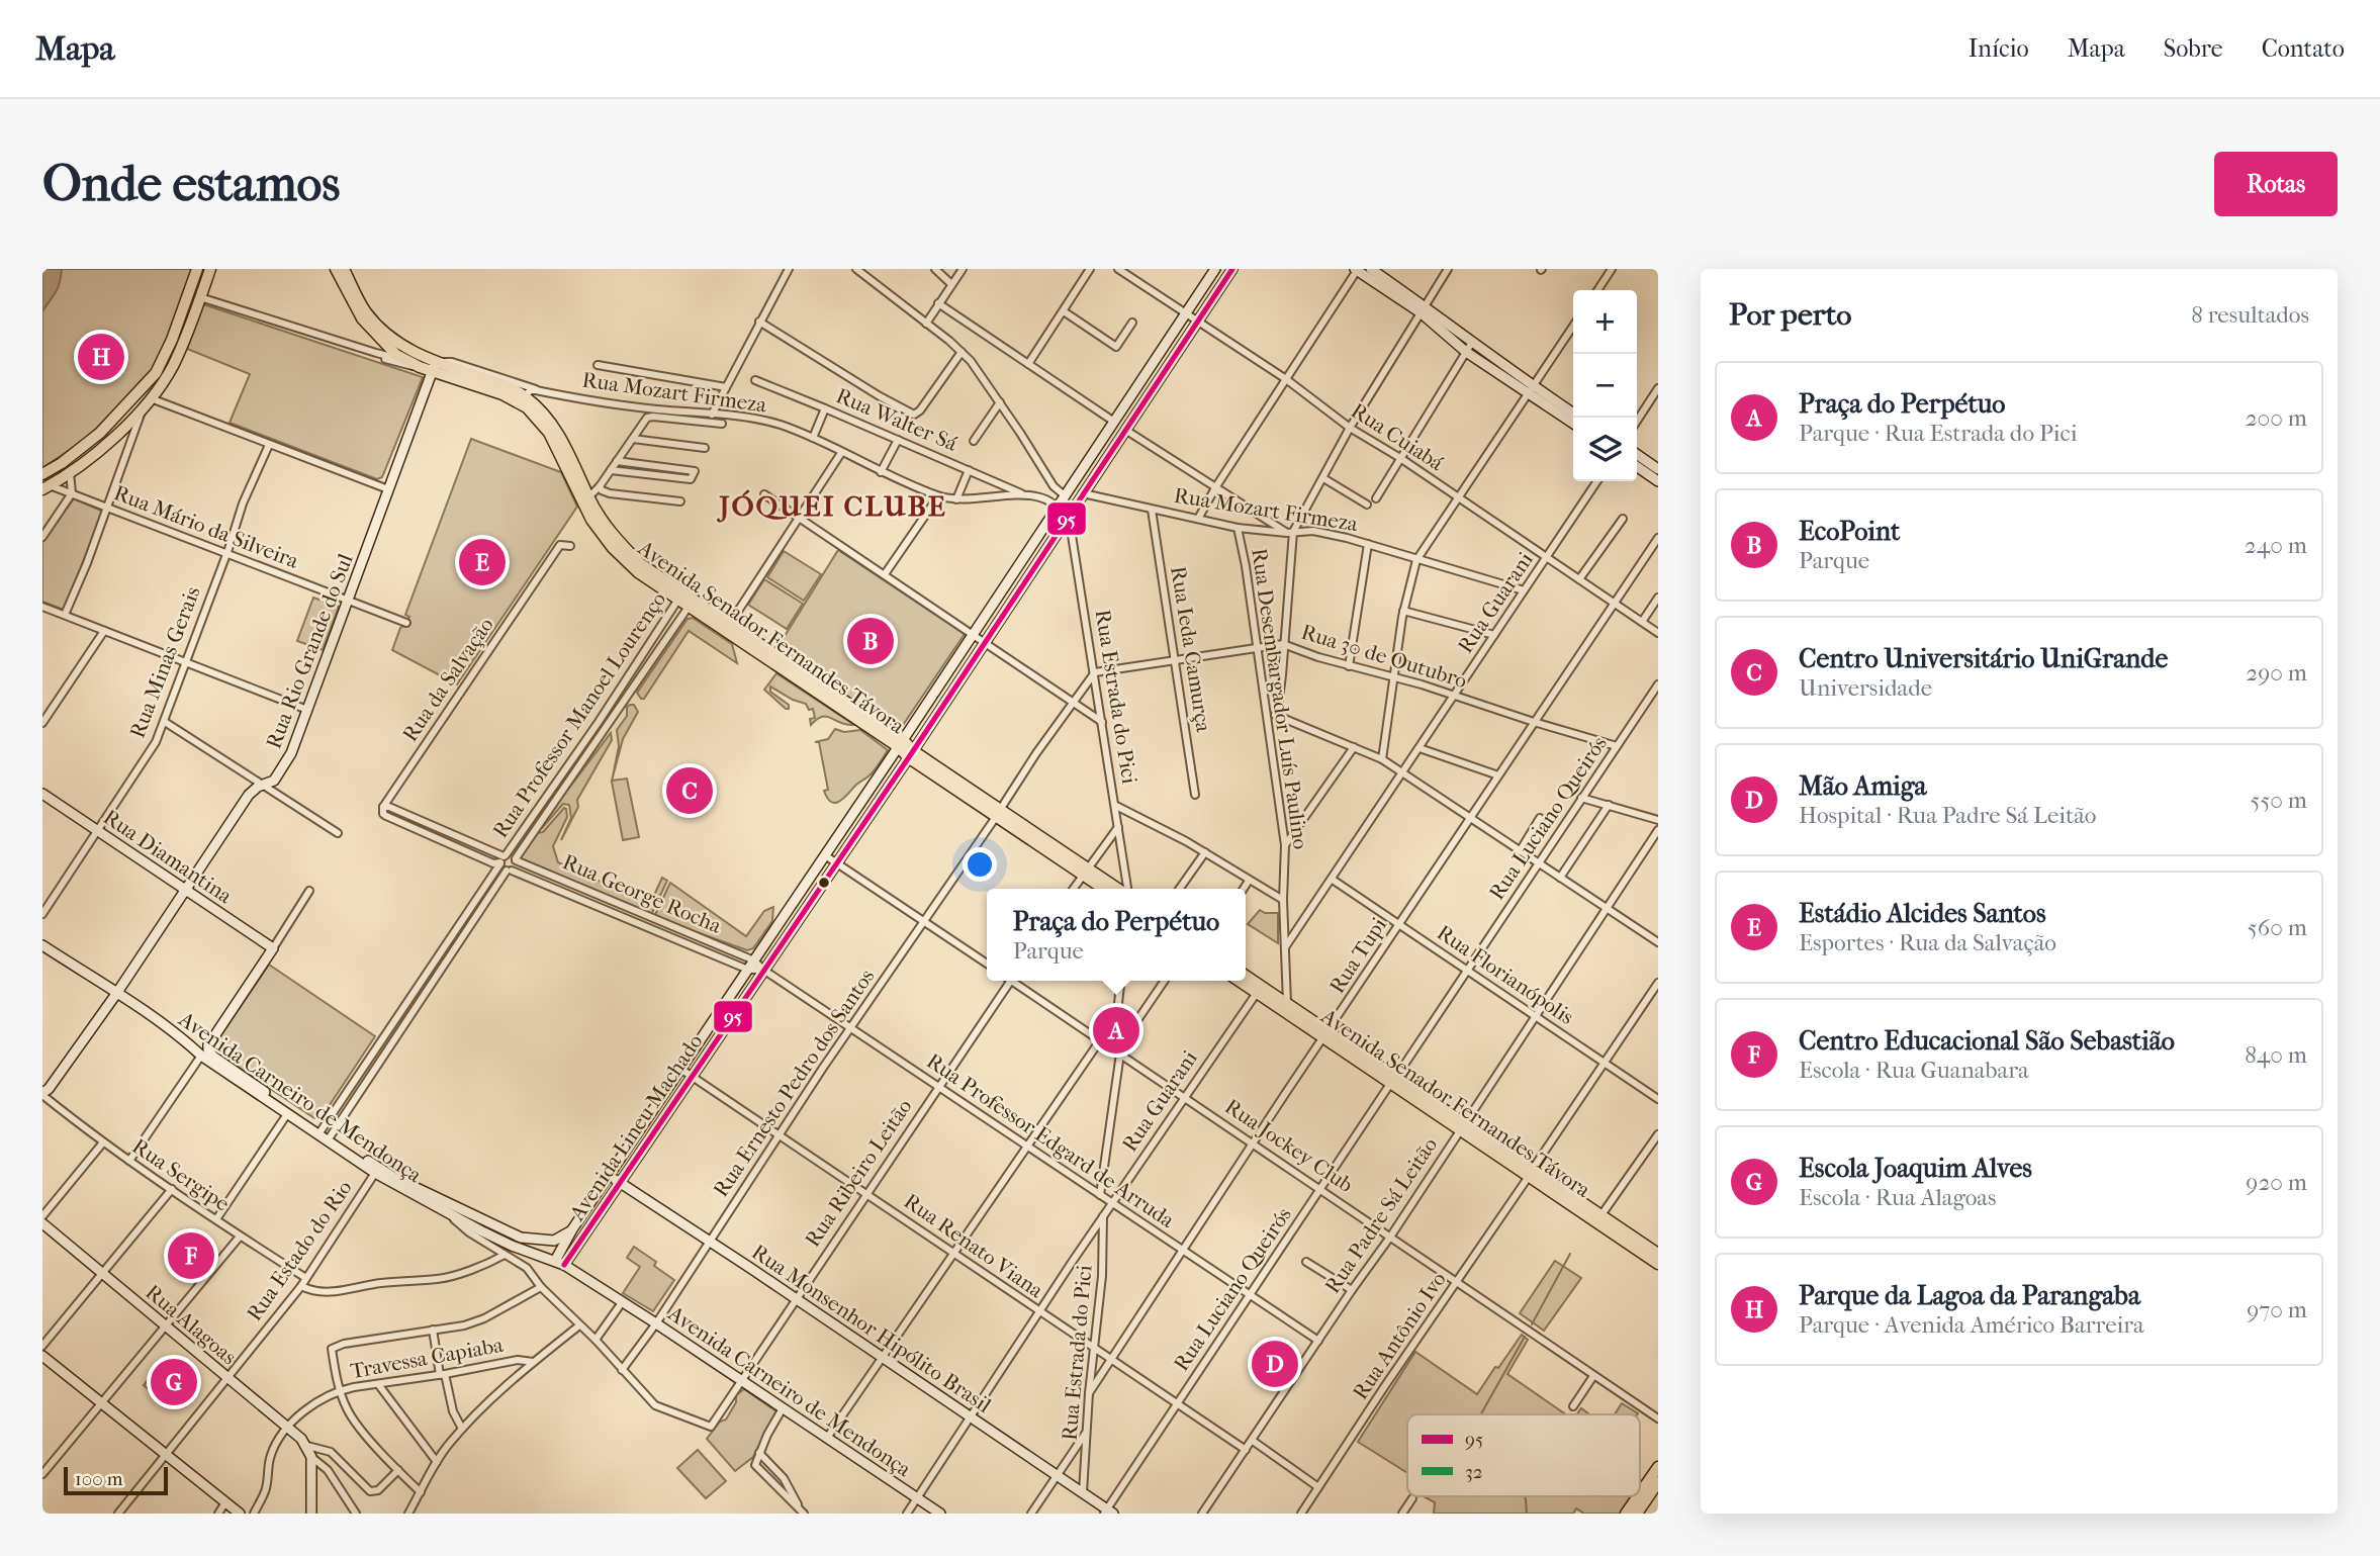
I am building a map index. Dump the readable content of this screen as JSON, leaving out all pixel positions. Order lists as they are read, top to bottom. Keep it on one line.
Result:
{"streets":{"main road":["Avenida Senador Fernandes Távora"],"street":["Rua Mozart Firmeza","Rua Walter Sá","Rua Cuiabá","Rua Mário da Silveira","Rua Guarani","Rua Ieda Camurça","Rua Rio Grande do Sul","Rua 30 de Outubro","Rua Minas Gerais","Rua da Salvação","Rua Estrada do Pici","Rua Desembargador Luís Paulino","Rua Professor Manoel Lourenço","Rua Luciano Queirós","Rua Diamantina","Rua George Rocha","Rua Tupi","Rua Florianópolis","Rua Ernesto Pedro dos Santos","Avenida Carneiro de Mendonça","Avenida Lineu Machado","Rua Professor Edgard de Arruda","Rua Jockey Club","Rua Ribeiro Leitão","Rua Sergipe","Rua Padre Sá Leitão","Rua Renato Viana","Rua Estado do Rio","Rua Alagoas","Rua Monsenhor Hipólito Brasil","Rua Antônio Ivo","Travessa Capiaba"]},"crossings":[["Rua Mozart Firmeza","Rua Walter Sá"],["Rua Mozart Firmeza","Rua Guarani"],["Rua Mozart Firmeza","Avenida Senador Fernandes Távora"],["Rua Mozart Firmeza","Rua Ieda Camurça"],["Rua Mozart Firmeza","Rua Rio Grande do Sul"],["Rua Mozart Firmeza","Rua Estrada do Pici"],["Rua Mozart Firmeza","Rua Desembargador Luís Paulino"],["Rua Mozart Firmeza","Avenida Lineu Machado"],["Rua Cuiabá","Rua Guarani"],["Rua Cuiabá","Rua Tupi"],["Rua Cuiabá","Avenida Lineu Machado"],["Rua Mário da Silveira","Rua Rio Grande do Sul"],["Rua Mário da Silveira","Rua Minas Gerais"],["Rua Guarani","Avenida Senador Fernandes Távora"],["Rua Guarani","Rua 30 de Outubro"],["Rua Guarani","Rua Estrada do Pici"],["Rua Guarani","Rua Desembargador Luís Paulino"],["Rua Guarani","Rua Florianópolis"],["Rua Guarani","Avenida Carneiro de Mendonça"],["Rua Guarani","Rua Professor Edgard de Arruda"],["Rua Guarani","Rua Jockey Club"],["Rua Guarani","Rua Renato Viana"],["Rua Guarani","Rua Monsenhor Hipólito Brasil"],["Avenida Senador Fernandes Távora","Rua Rio Grande do Sul"],["Avenida Senador Fernandes Távora","Rua Desembargador Luís Paulino"],["Avenida Senador Fernandes Távora","Rua Professor Manoel Lourenço"],["Avenida Senador Fernandes Távora","Rua Luciano Queirós"],["Avenida Senador Fernandes Távora","Rua Tupi"],["Avenida Senador Fernandes Távora","Rua Ernesto Pedro dos Santos"],["Avenida Senador Fernandes Távora","Avenida Lineu Machado"],["Avenida Senador Fernandes Távora","Rua Padre Sá Leitão"],["Avenida Senador Fernandes Távora","Rua Antônio Ivo"],["Rua Ieda Camurça","Rua 30 de Outubro"],["Rua Rio Grande do Sul","Rua Diamantina"],["Rua Rio Grande do Sul","Avenida Carneiro de Mendonça"],["Rua Rio Grande do Sul","Rua Sergipe"],["Rua 30 de Outubro","Rua Estrada do Pici"],["Rua 30 de Outubro","Rua Desembargador Luís Paulino"],["Rua 30 de Outubro","Rua Luciano Queirós"],["Rua 30 de Outubro","Rua Tupi"],["Rua 30 de Outubro","Rua Ernesto Pedro dos Santos"],["Rua Minas Gerais","Rua Diamantina"],["Rua Estrada do Pici","Rua Tupi"],["Rua Estrada do Pici","Rua Ernesto Pedro dos Santos"],["Rua Estrada do Pici","Avenida Lineu Machado"],["Rua Estrada do Pici","Rua Renato Viana"],["Rua Estrada do Pici","Rua Monsenhor Hipólito Brasil"],["Rua Professor Manoel Lourenço","Rua George Rocha"],["Rua Professor Manoel Lourenço","Avenida Carneiro de Mendonça"],["Rua Luciano Queirós","Rua Florianópolis"],["Rua Luciano Queirós","Rua Professor Edgard de Arruda"],["Rua Luciano Queirós","Rua Jockey Club"],["Rua Luciano Queirós","Rua Renato Viana"],["Rua Luciano Queirós","Rua Monsenhor Hipólito Brasil"],["Rua George Rocha","Avenida Lineu Machado"],["Rua George Rocha","Rua Professor Edgard de Arruda"],["Rua Tupi","Rua Florianópolis"],["Rua Tupi","Rua Professor Edgard de Arruda"],["Rua Tupi","Rua Jockey Club"],["Rua Tupi","Rua Renato Viana"],["Rua Florianópolis","Rua Padre Sá Leitão"],["Rua Florianópolis","Rua Antônio Ivo"],["Rua Ernesto Pedro dos Santos","Avenida Carneiro de Mendonça"],["Rua Ernesto Pedro dos Santos","Rua Professor Edgard de Arruda"],["Rua Ernesto Pedro dos Santos","Rua Ribeiro Leitão"],["Rua Ernesto Pedro dos Santos","Rua Renato Viana"],["Rua Ernesto Pedro dos Santos","Rua Monsenhor Hipólito Brasil"],["Avenida Carneiro de Mendonça","Avenida Lineu Machado"],["Avenida Carneiro de Mendonça","Rua Ribeiro Leitão"],["Avenida Carneiro de Mendonça","Rua Estado do Rio"],["Avenida Lineu Machado","Rua Professor Edgard de Arruda"],["Avenida Lineu Machado","Rua Renato Viana"],["Avenida Lineu Machado","Rua Monsenhor Hipólito Brasil"],["Rua Professor Edgard de Arruda","Rua Ribeiro Leitão"],["Rua Professor Edgard de Arruda","Rua Padre Sá Leitão"],["Rua Jockey Club","Rua Padre Sá Leitão"],["Rua Jockey Club","Rua Antônio Ivo"],["Rua Ribeiro Leitão","Rua Renato Viana"],["Rua Ribeiro Leitão","Rua Monsenhor Hipólito Brasil"],["Rua Sergipe","Rua Estado do Rio"],["Rua Padre Sá Leitão","Rua Renato Viana"],["Rua Estado do Rio","Rua Alagoas"],["Rua Alagoas","Travessa Capiaba"]],"districts":["JÓQUEI CLUBE"],"lines":["transit line 95"],"legend":["95","32"],"scale_bar":"100 m","page":{"header":"Mapa","nav":["Início","Mapa","Sobre","Contato"],"buttons":"Rotas","title":"Onde estamos","heading":["Por perto","8 resultados"],"map_buttons":["+","−"],"pins":["H","E","B","C","A","F","D","G"],"list":[{"mark":"A","name":"Praça do Perpétuo","note":"Parque · Rua Estrada do Pici","value":"200 m"},{"mark":"B","name":"EcoPoint","note":"Parque","value":"240 m"},{"mark":"C","name":"Centro Universitário UniGrande","note":"Universidade","value":"290 m"},{"mark":"D","name":"Mão Amiga","note":"Hospital · Rua Padre Sá Leitão","value":"550 m"},{"mark":"E","name":"Estádio Alcides Santos","note":"Esportes · Rua da Salvação","value":"560 m"},{"mark":"F","name":"Centro Educacional São Sebastião","note":"Escola · Rua Guanabara","value":"840 m"},{"mark":"G","name":"Escola Joaquim Alves","note":"Escola · Rua Alagoas","value":"920 m"},{"mark":"H","name":"Parque da Lagoa da Parangaba","note":"Parque · Avenida Américo Barreira","value":"970 m"}],"popup":["Praça do Perpétuo","Parque"],"scale":"100 m"}}
